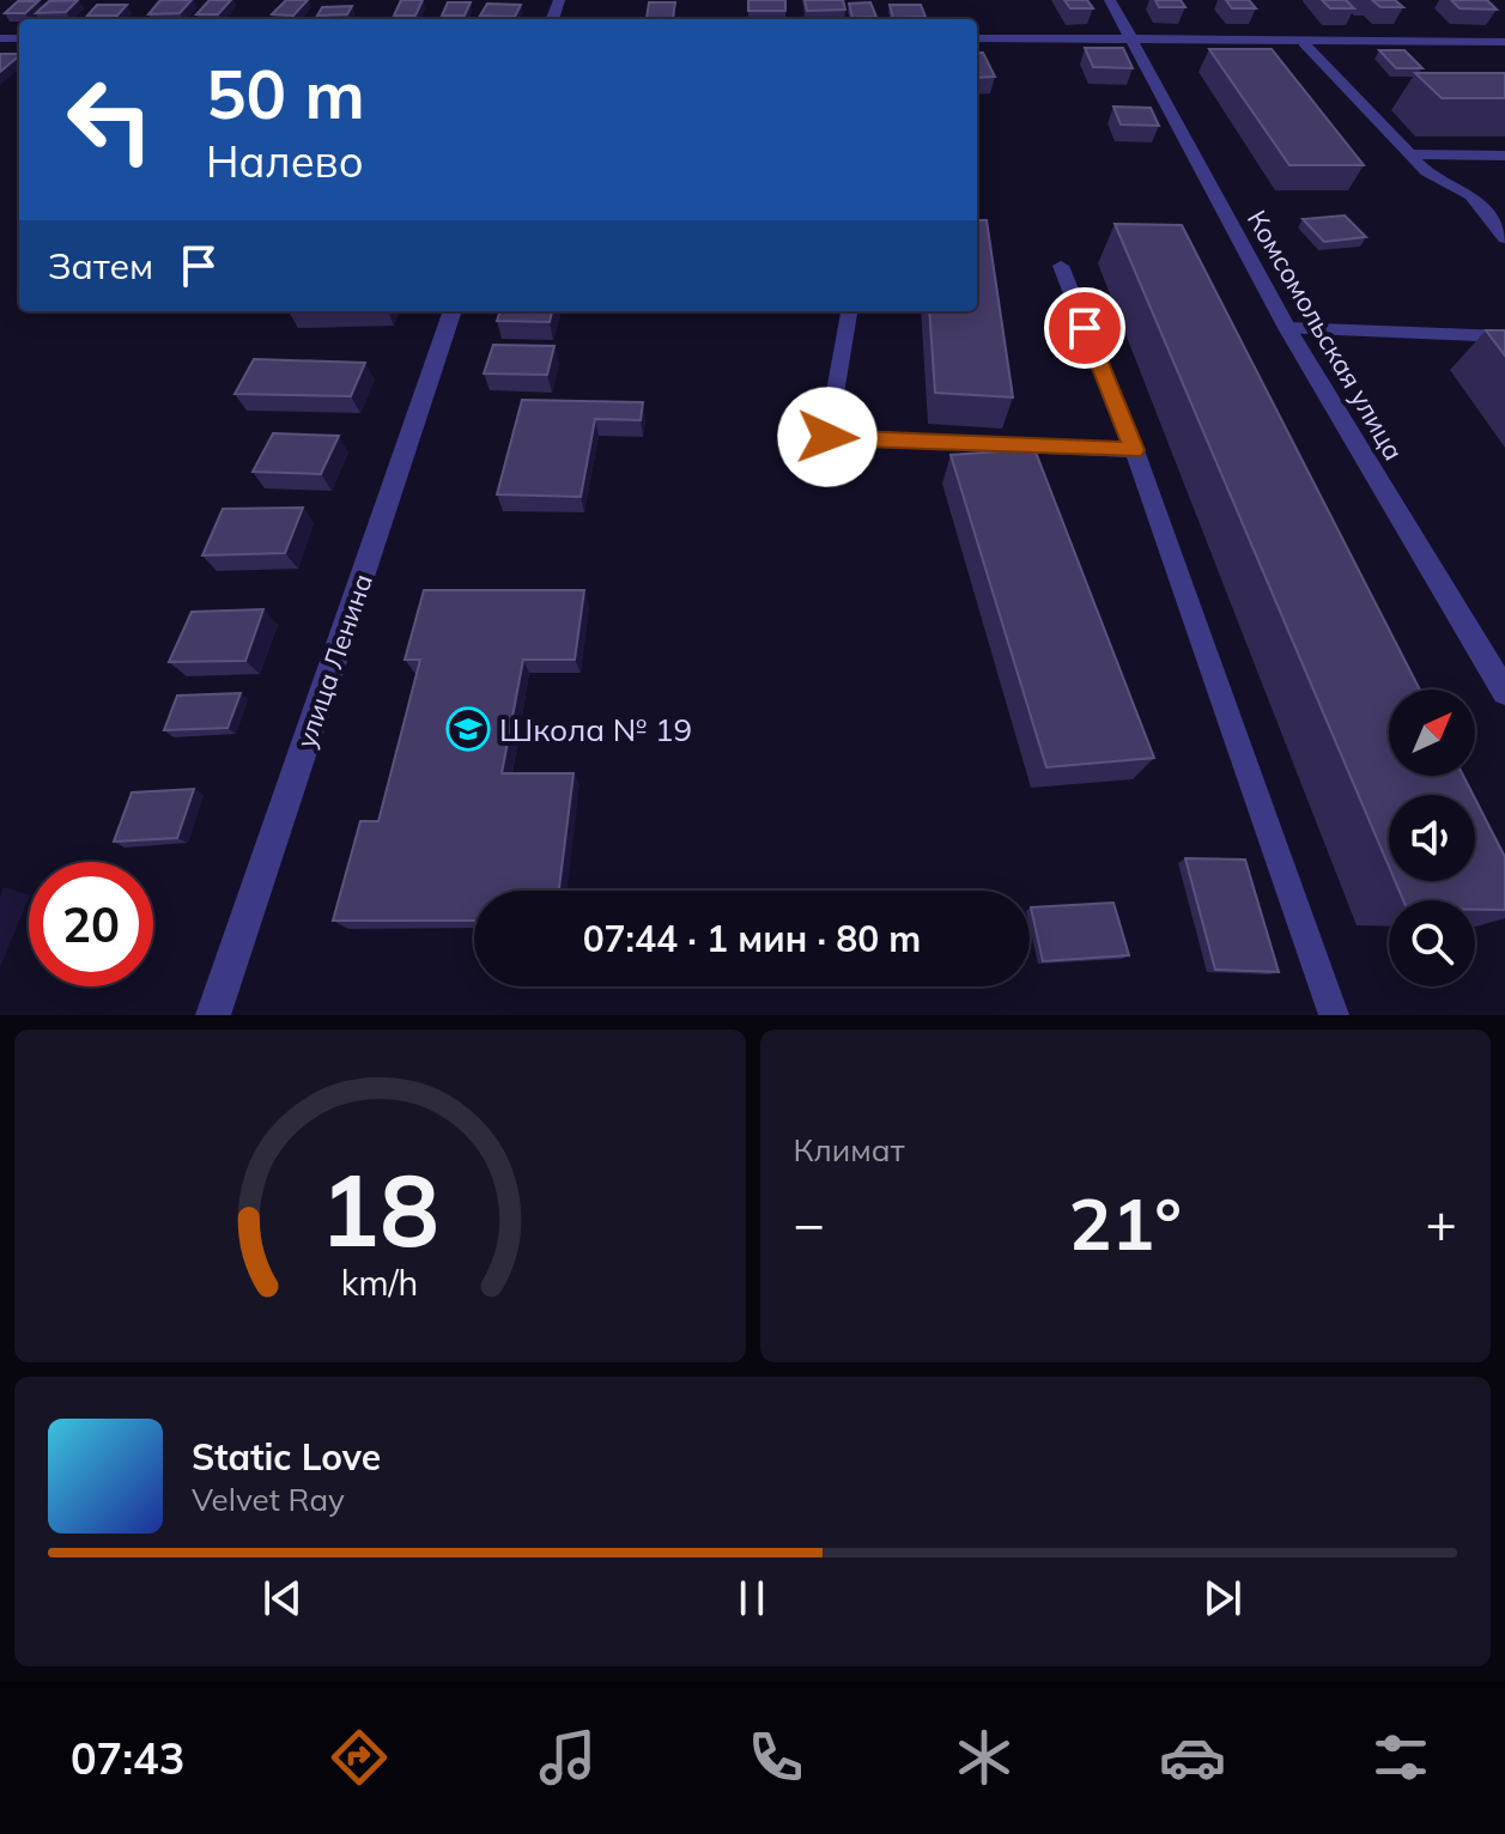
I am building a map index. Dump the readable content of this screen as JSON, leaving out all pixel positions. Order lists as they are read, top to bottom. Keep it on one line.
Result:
{"streets":{"street":["Комсомольская улица","улица Ленина"]},"places":{"school or university":["Школа № 19"]},"north":"top right","page":{"turn":["50 m","Налево"],"then":"Затем","limit":"20","trip":"07:44 · 1 мин · 80 m","tile":"Климат","heat":["−","21°","+"],"song":["Static Love","Velvet Ray"],"tabs":"07:43","gauge":["18","km/h"]}}
